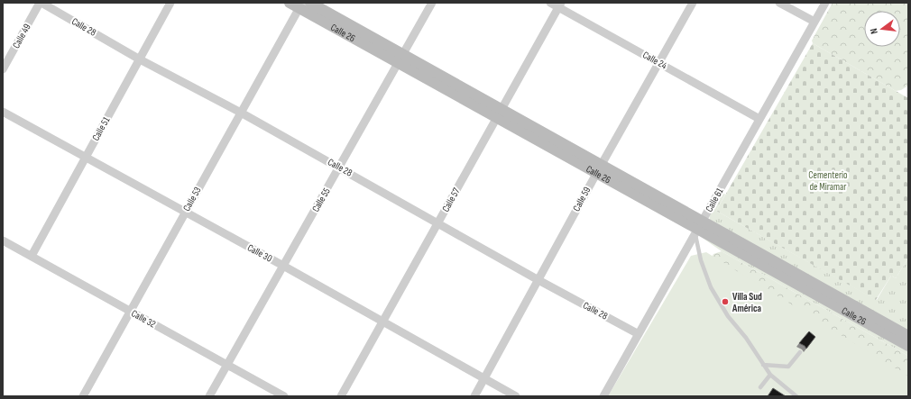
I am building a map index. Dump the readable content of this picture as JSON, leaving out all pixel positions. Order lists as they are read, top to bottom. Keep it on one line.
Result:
{"streets":{"main road":["Calle 26"],"street":["Calle 28","Calle 49","Calle 24","Calle 51","Calle 53","Calle 59","Calle 55","Calle 57","Calle 61","Calle 30","Calle 32"]},"crossings":[["Calle 28","Calle 49"],["Calle 28","Calle 51"],["Calle 28","Calle 53"],["Calle 28","Calle 59"],["Calle 28","Calle 55"],["Calle 28","Calle 57"],["Calle 28","Calle 61"],["Calle 26","Calle 53"],["Calle 26","Calle 59"],["Calle 26","Calle 55"],["Calle 26","Calle 57"],["Calle 26","Calle 61"],["Calle 24","Calle 59"],["Calle 24","Calle 57"],["Calle 24","Calle 61"],["Calle 51","Calle 30"],["Calle 51","Calle 32"],["Calle 53","Calle 30"],["Calle 53","Calle 32"],["Calle 59","Calle 30"],["Calle 55","Calle 30"],["Calle 55","Calle 32"],["Calle 57","Calle 30"]],"parks":["Cementerio de Miramar"],"places":["Villa Sud América"],"north":"left"}
